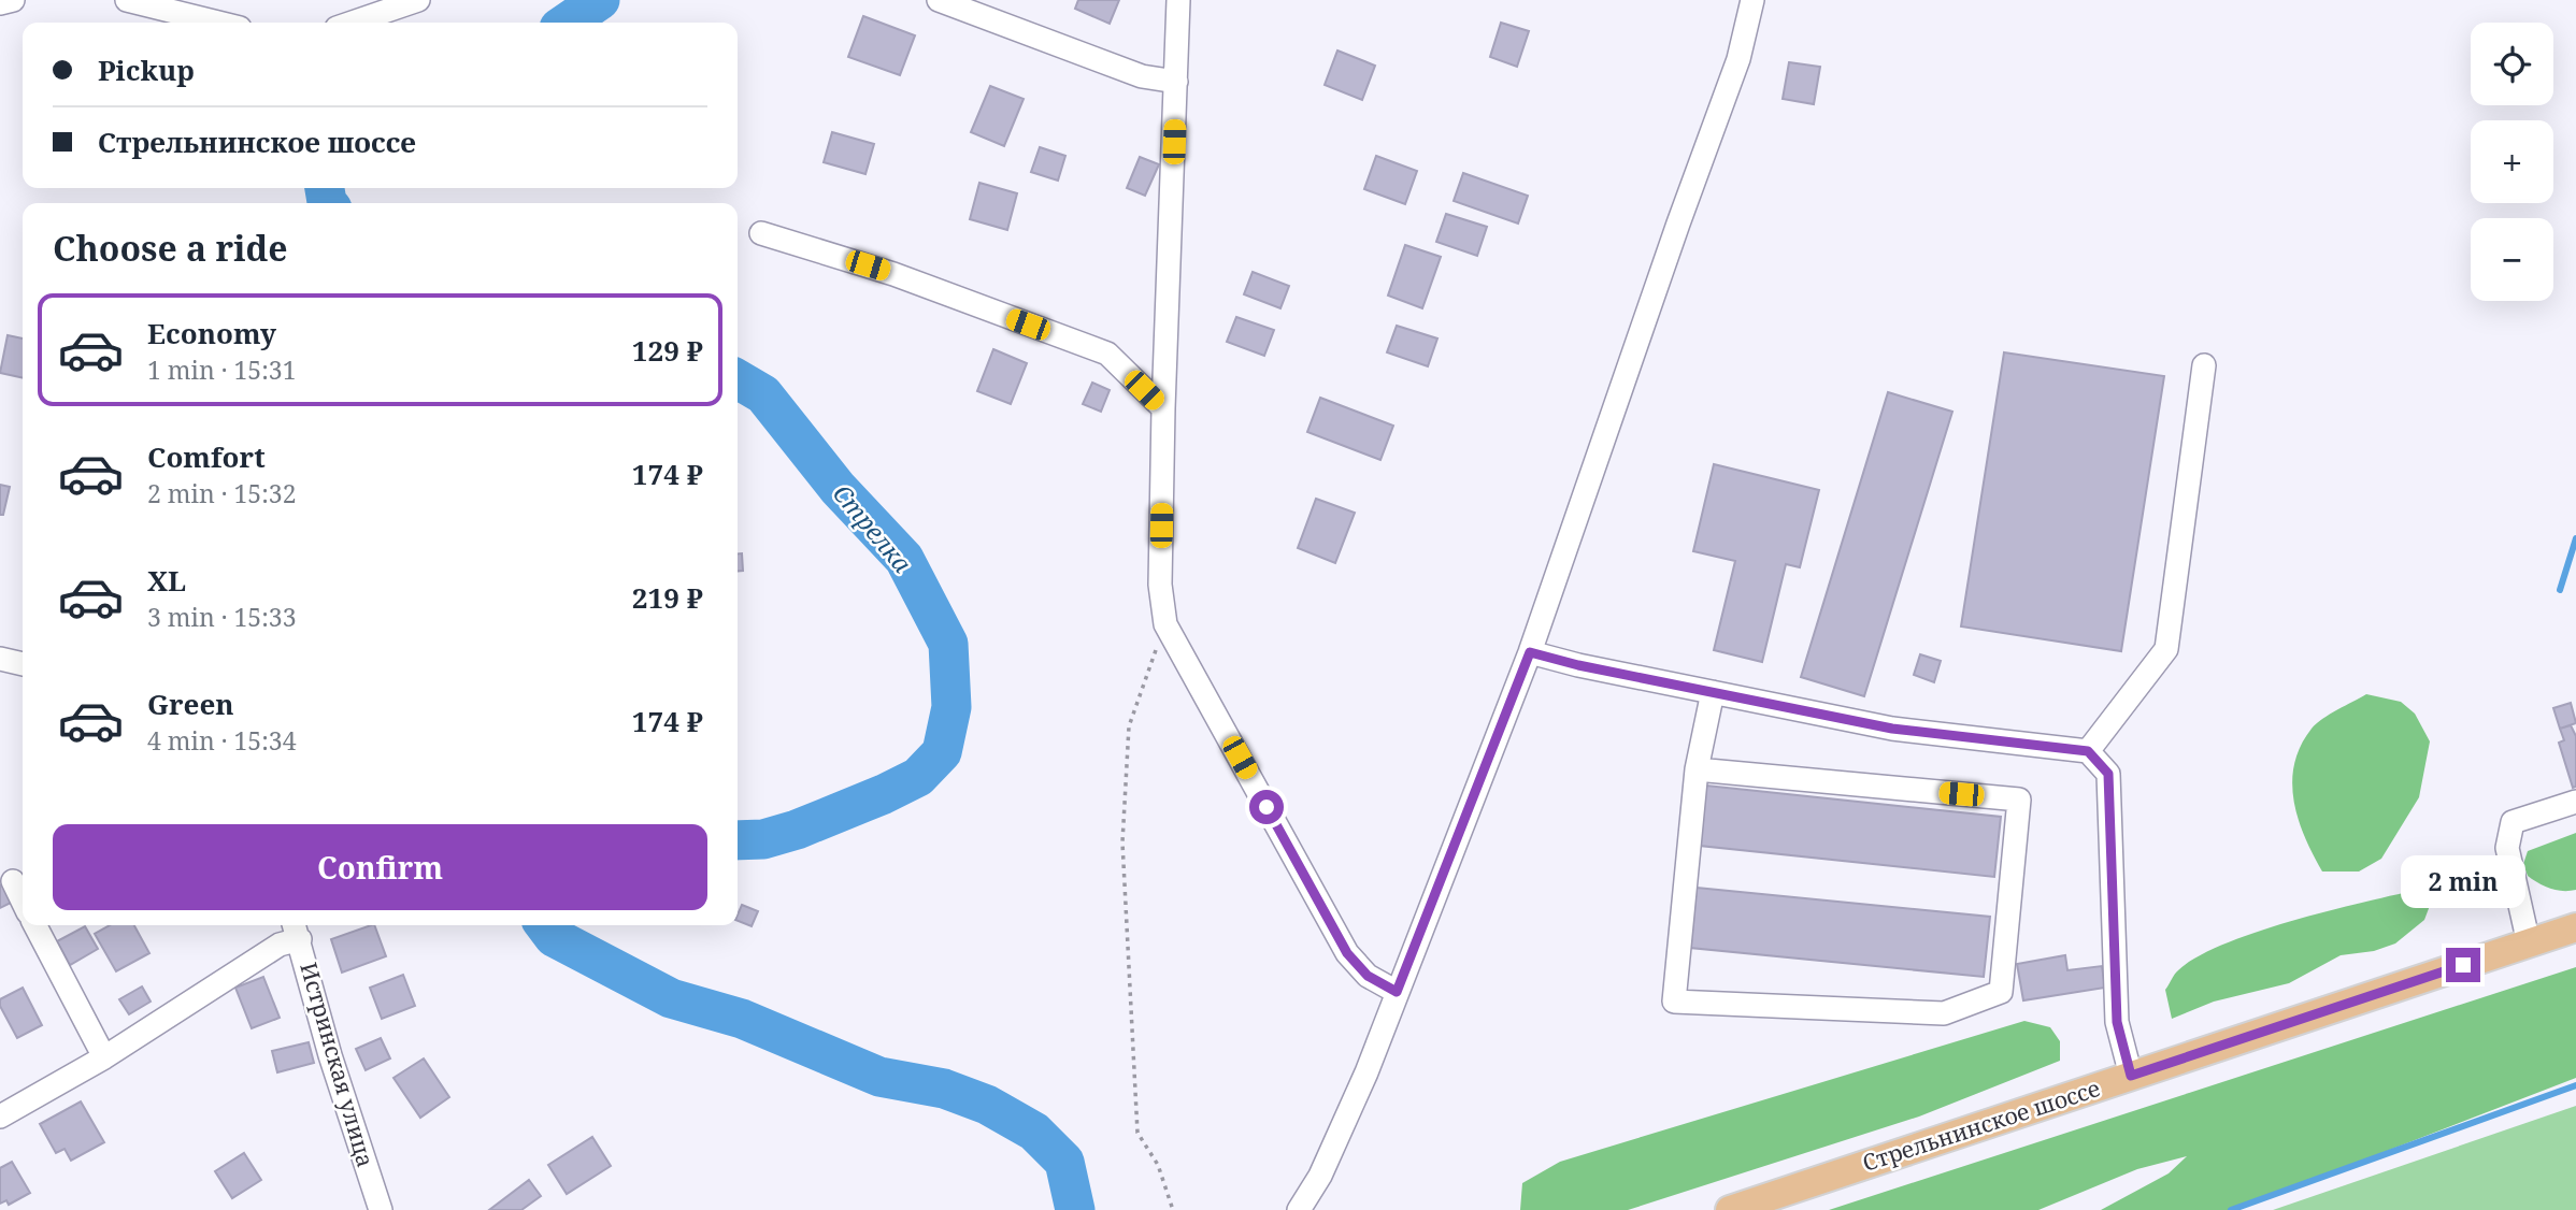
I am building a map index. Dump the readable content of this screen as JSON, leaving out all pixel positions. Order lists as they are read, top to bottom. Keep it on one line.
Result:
{"streets":{"main road":["Стрельнинское шоссе"],"street":["Истринская улица"]},"water":["Стрелка"],"page":{"map_buttons":["+","−"],"banner":["Pickup","Стрельнинское шоссе"],"heading":"Choose a ride","list":[{"name":"Economy","note":"1 min · 15:31","value":"129 ₽"},{"name":"Comfort","note":"2 min · 15:32","value":"174 ₽"},{"name":"XL","note":"3 min · 15:33","value":"219 ₽"},{"name":"Green","note":"4 min · 15:34","value":"174 ₽"}],"buttons":"Confirm","bubble":"2 min"}}
